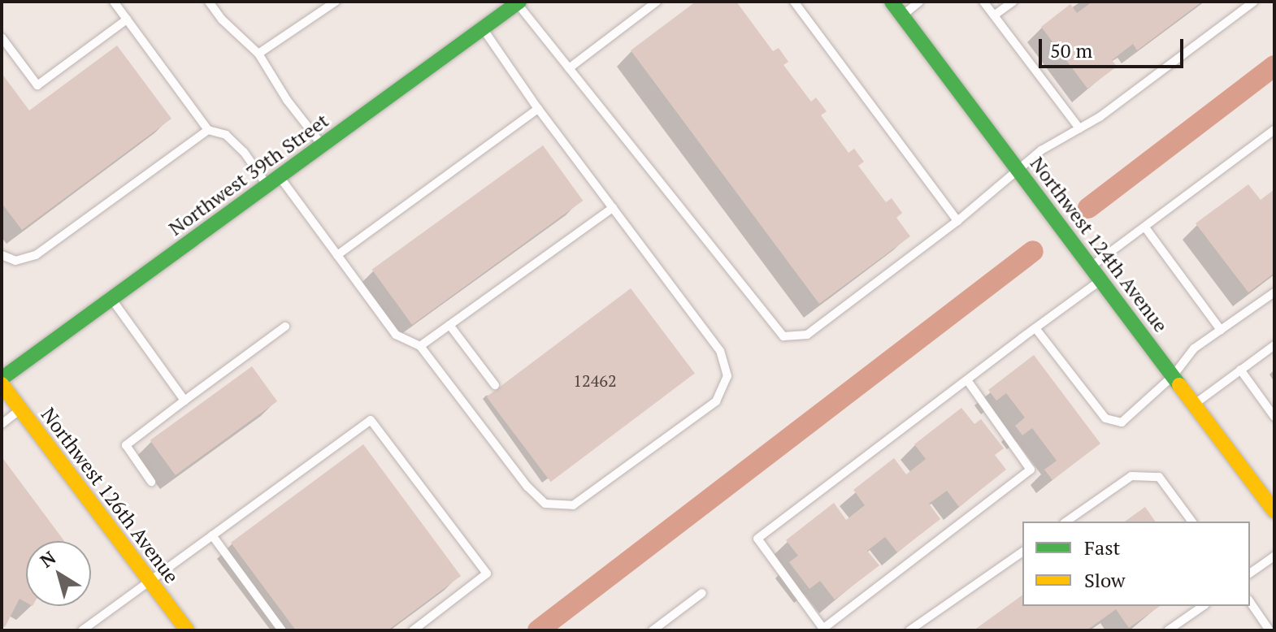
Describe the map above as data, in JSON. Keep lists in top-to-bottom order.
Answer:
{
  "streets": {
    "street": ["Northwest 39th Street", "Northwest 124th Avenue", "Northwest 126th Avenue"]
  },
  "house_numbers": ["12462"],
  "legend": ["Fast", "Slow"],
  "scale_bar": "50 m",
  "north": "top left"
}
